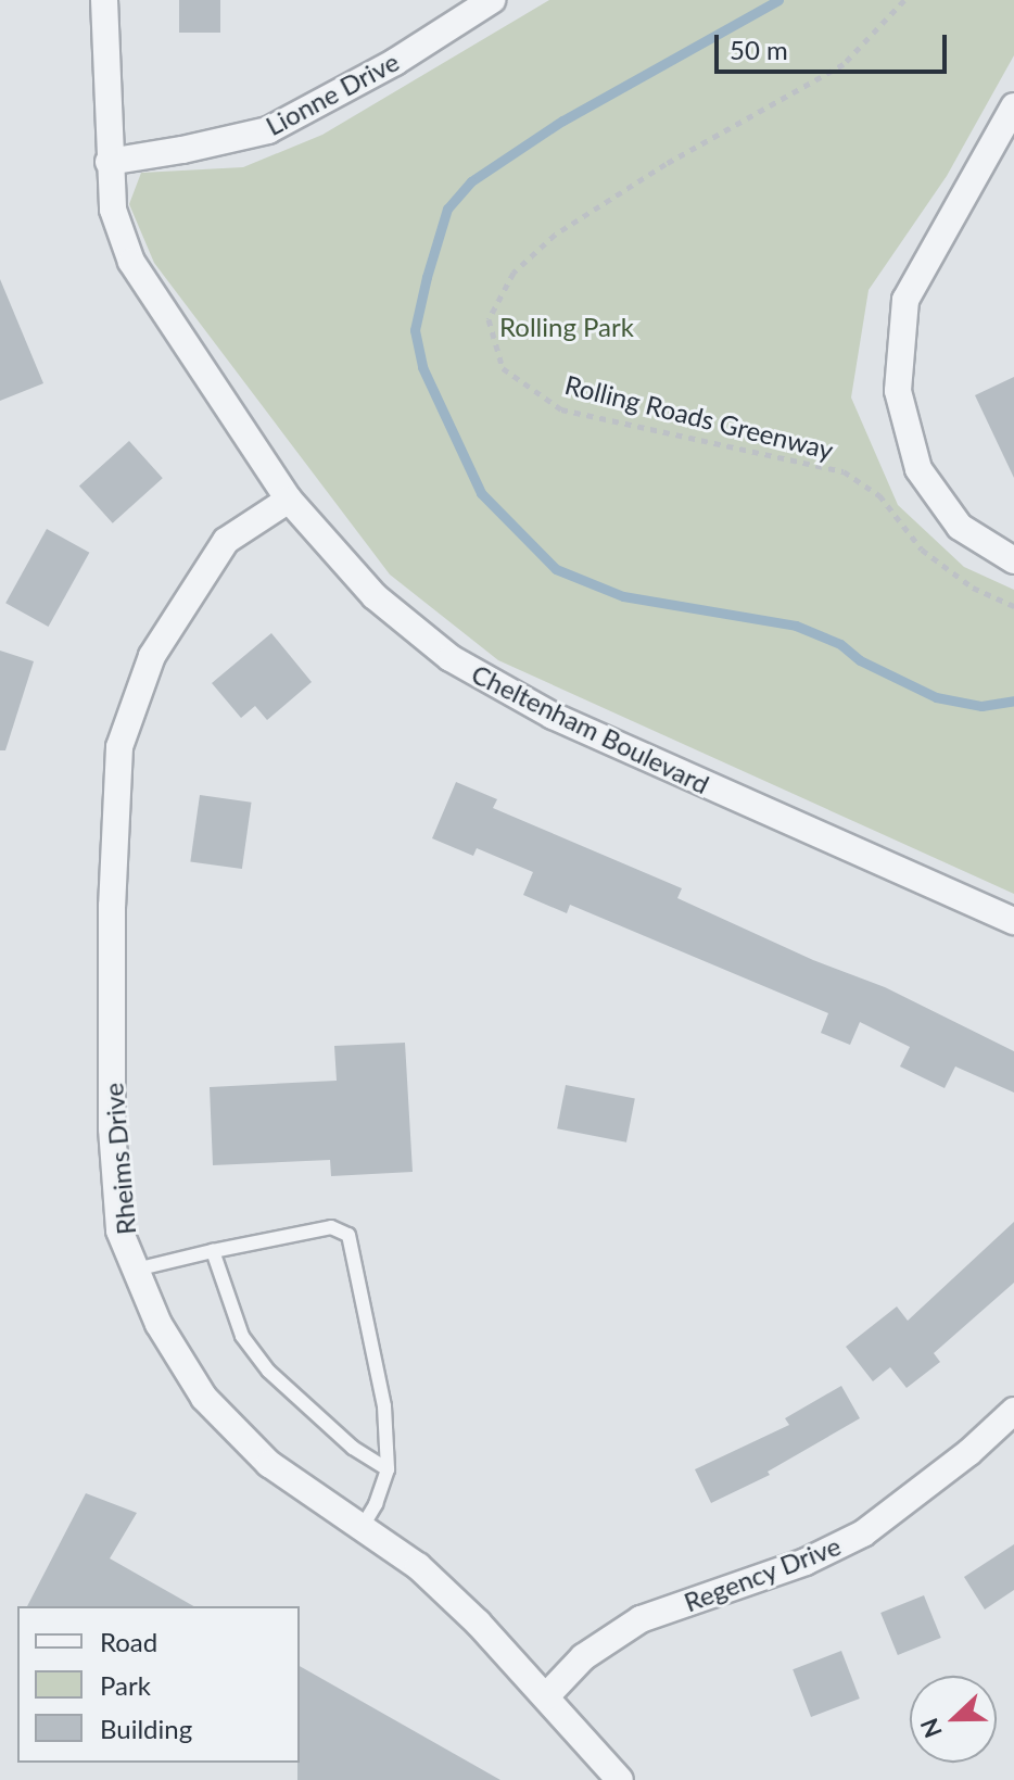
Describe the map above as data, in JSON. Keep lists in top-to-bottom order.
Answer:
{
  "streets": {
    "street": [
      "Lionne Drive",
      "Cheltenham Boulevard",
      "Rheims Drive",
      "Regency Drive"
    ],
    "path": ["Rolling Roads Greenway"]
  },
  "crossings": [
    ["Lionne Drive", "Cheltenham Boulevard"],
    ["Cheltenham Boulevard", "Rheims Drive"],
    ["Rheims Drive", "Regency Drive"]
  ],
  "parks": ["Rolling Park"],
  "legend": ["Road", "Park", "Building"],
  "scale_bar": "50 m",
  "north": "left"
}
